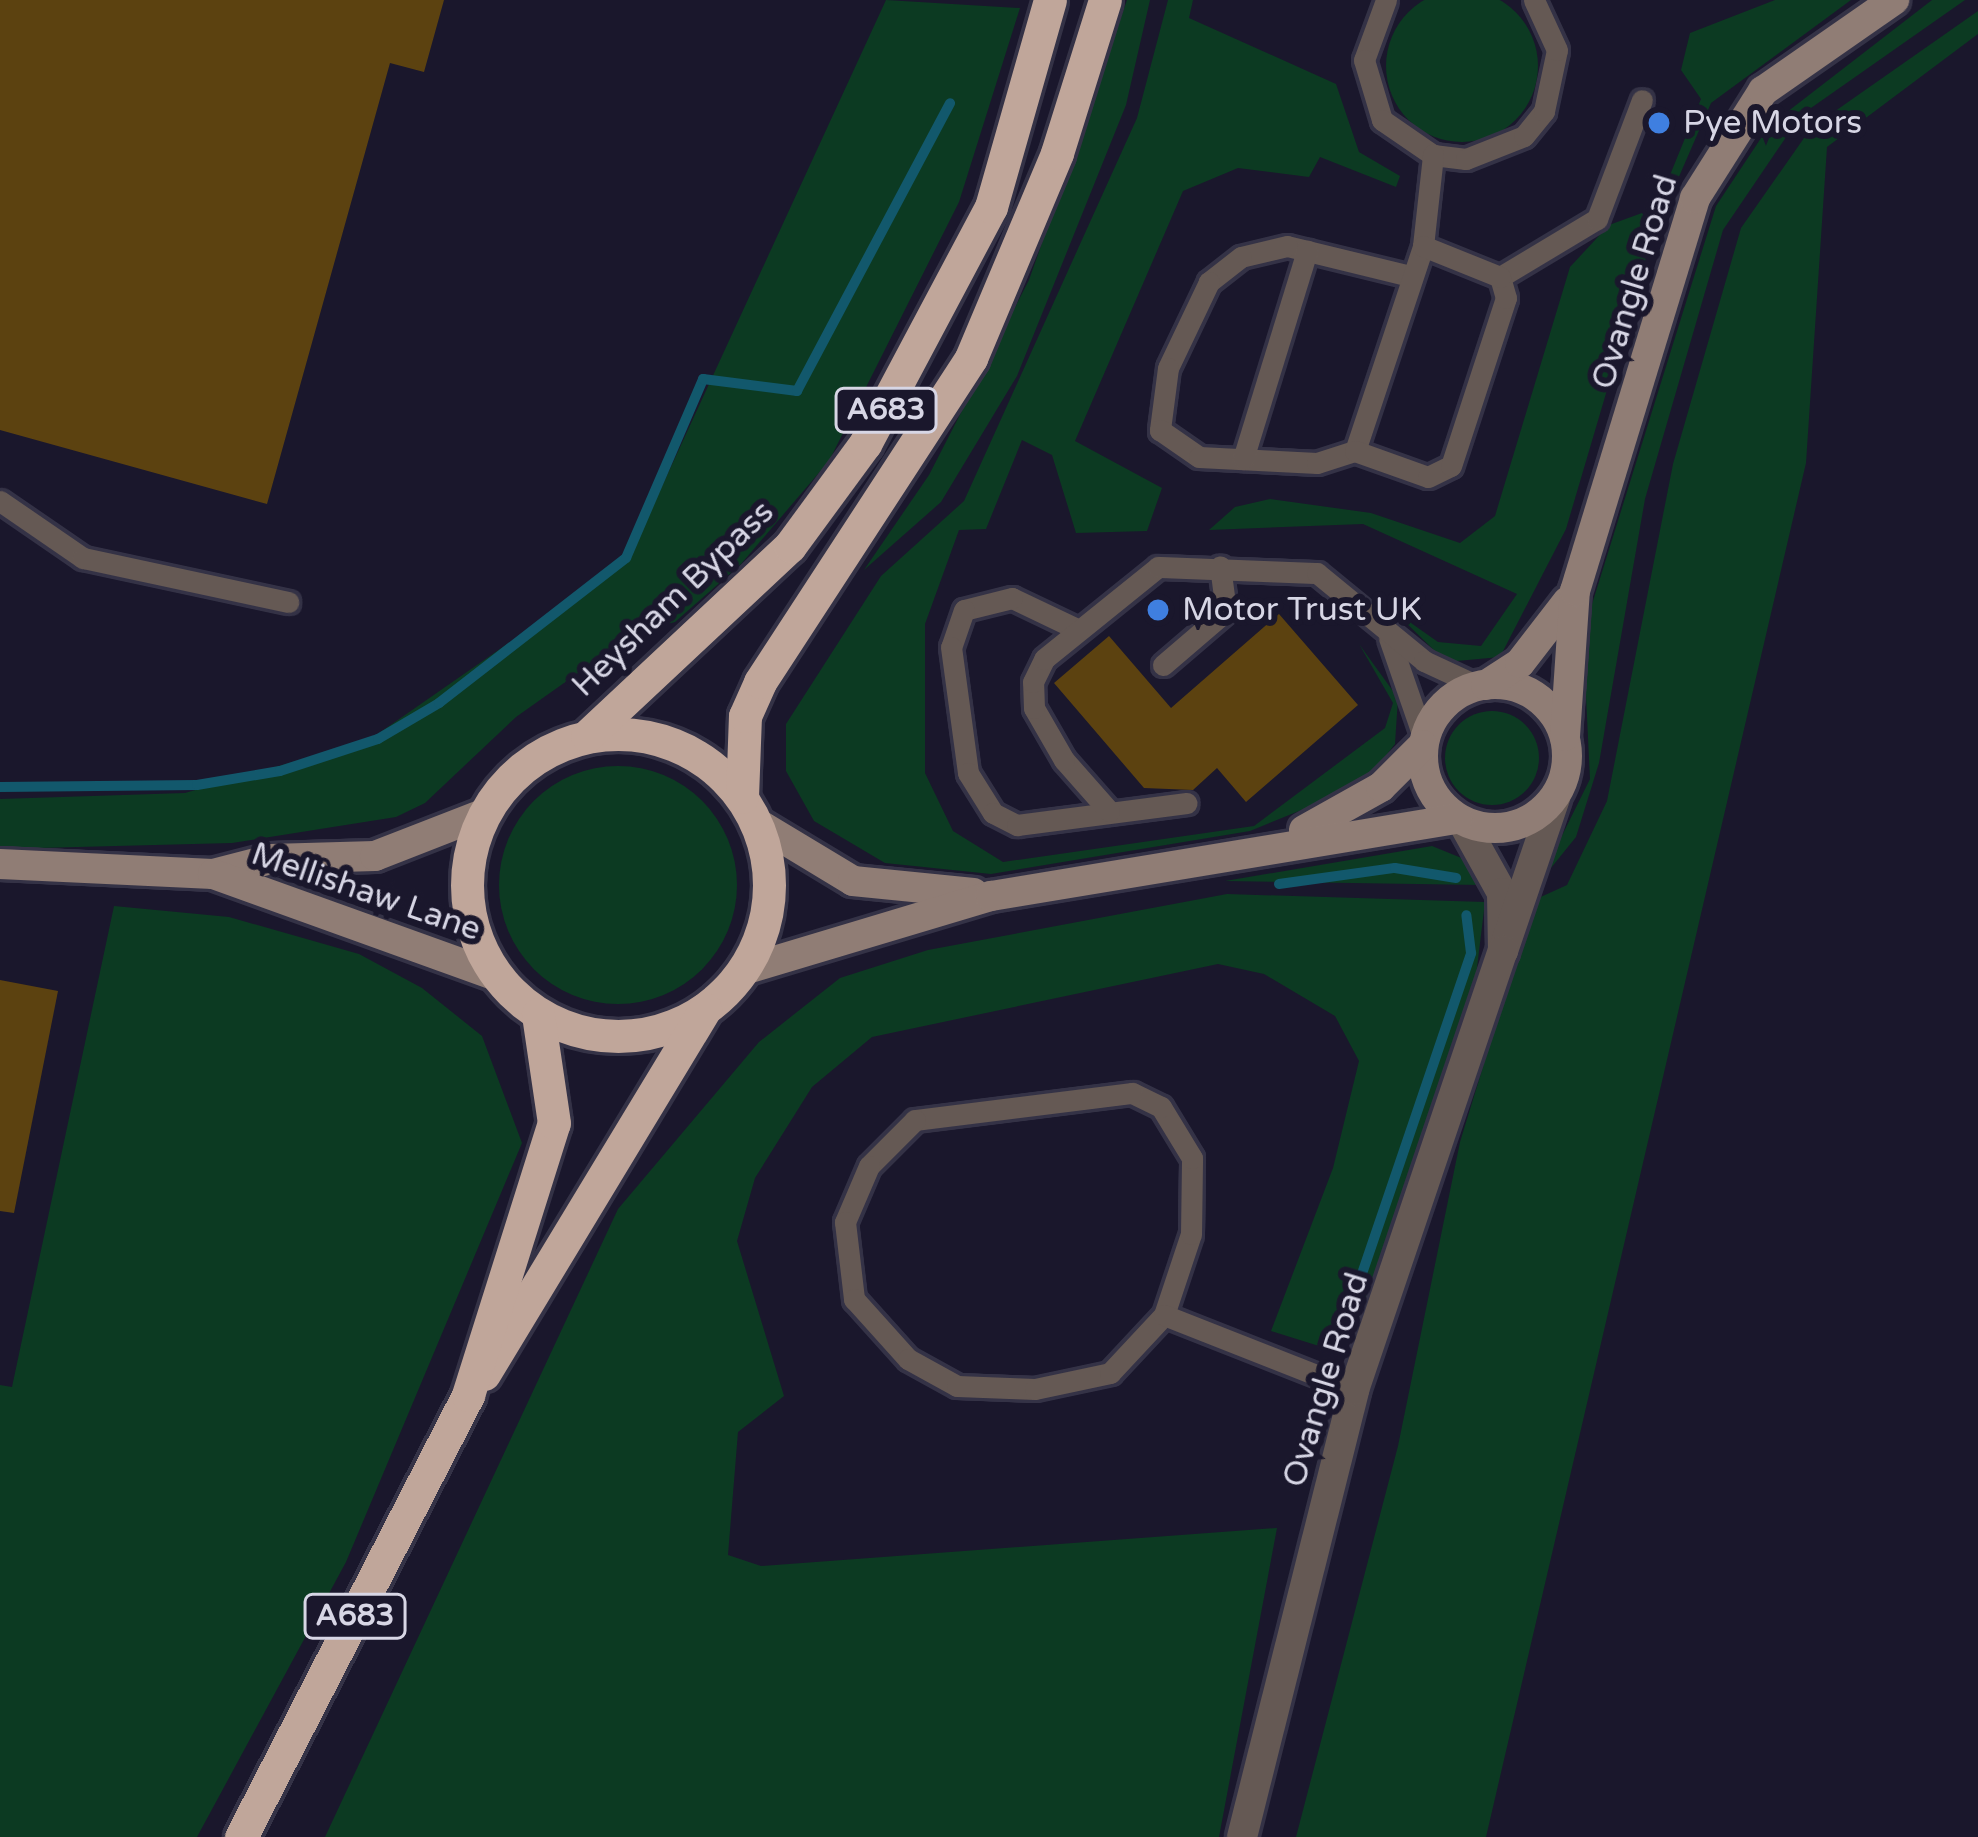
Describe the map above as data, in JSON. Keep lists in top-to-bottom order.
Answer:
{
  "streets": {
    "highway": ["A683", "Heysham Bypass"],
    "main road": ["Ovangle Road", "Mellishaw Lane"]
  },
  "crossings": [
    ["A683", "Heysham Bypass"],
    ["A683", "Mellishaw Lane"],
    ["Heysham Bypass", "Mellishaw Lane"]
  ],
  "places": ["Pye Motors", "Motor Trust UK"]
}
